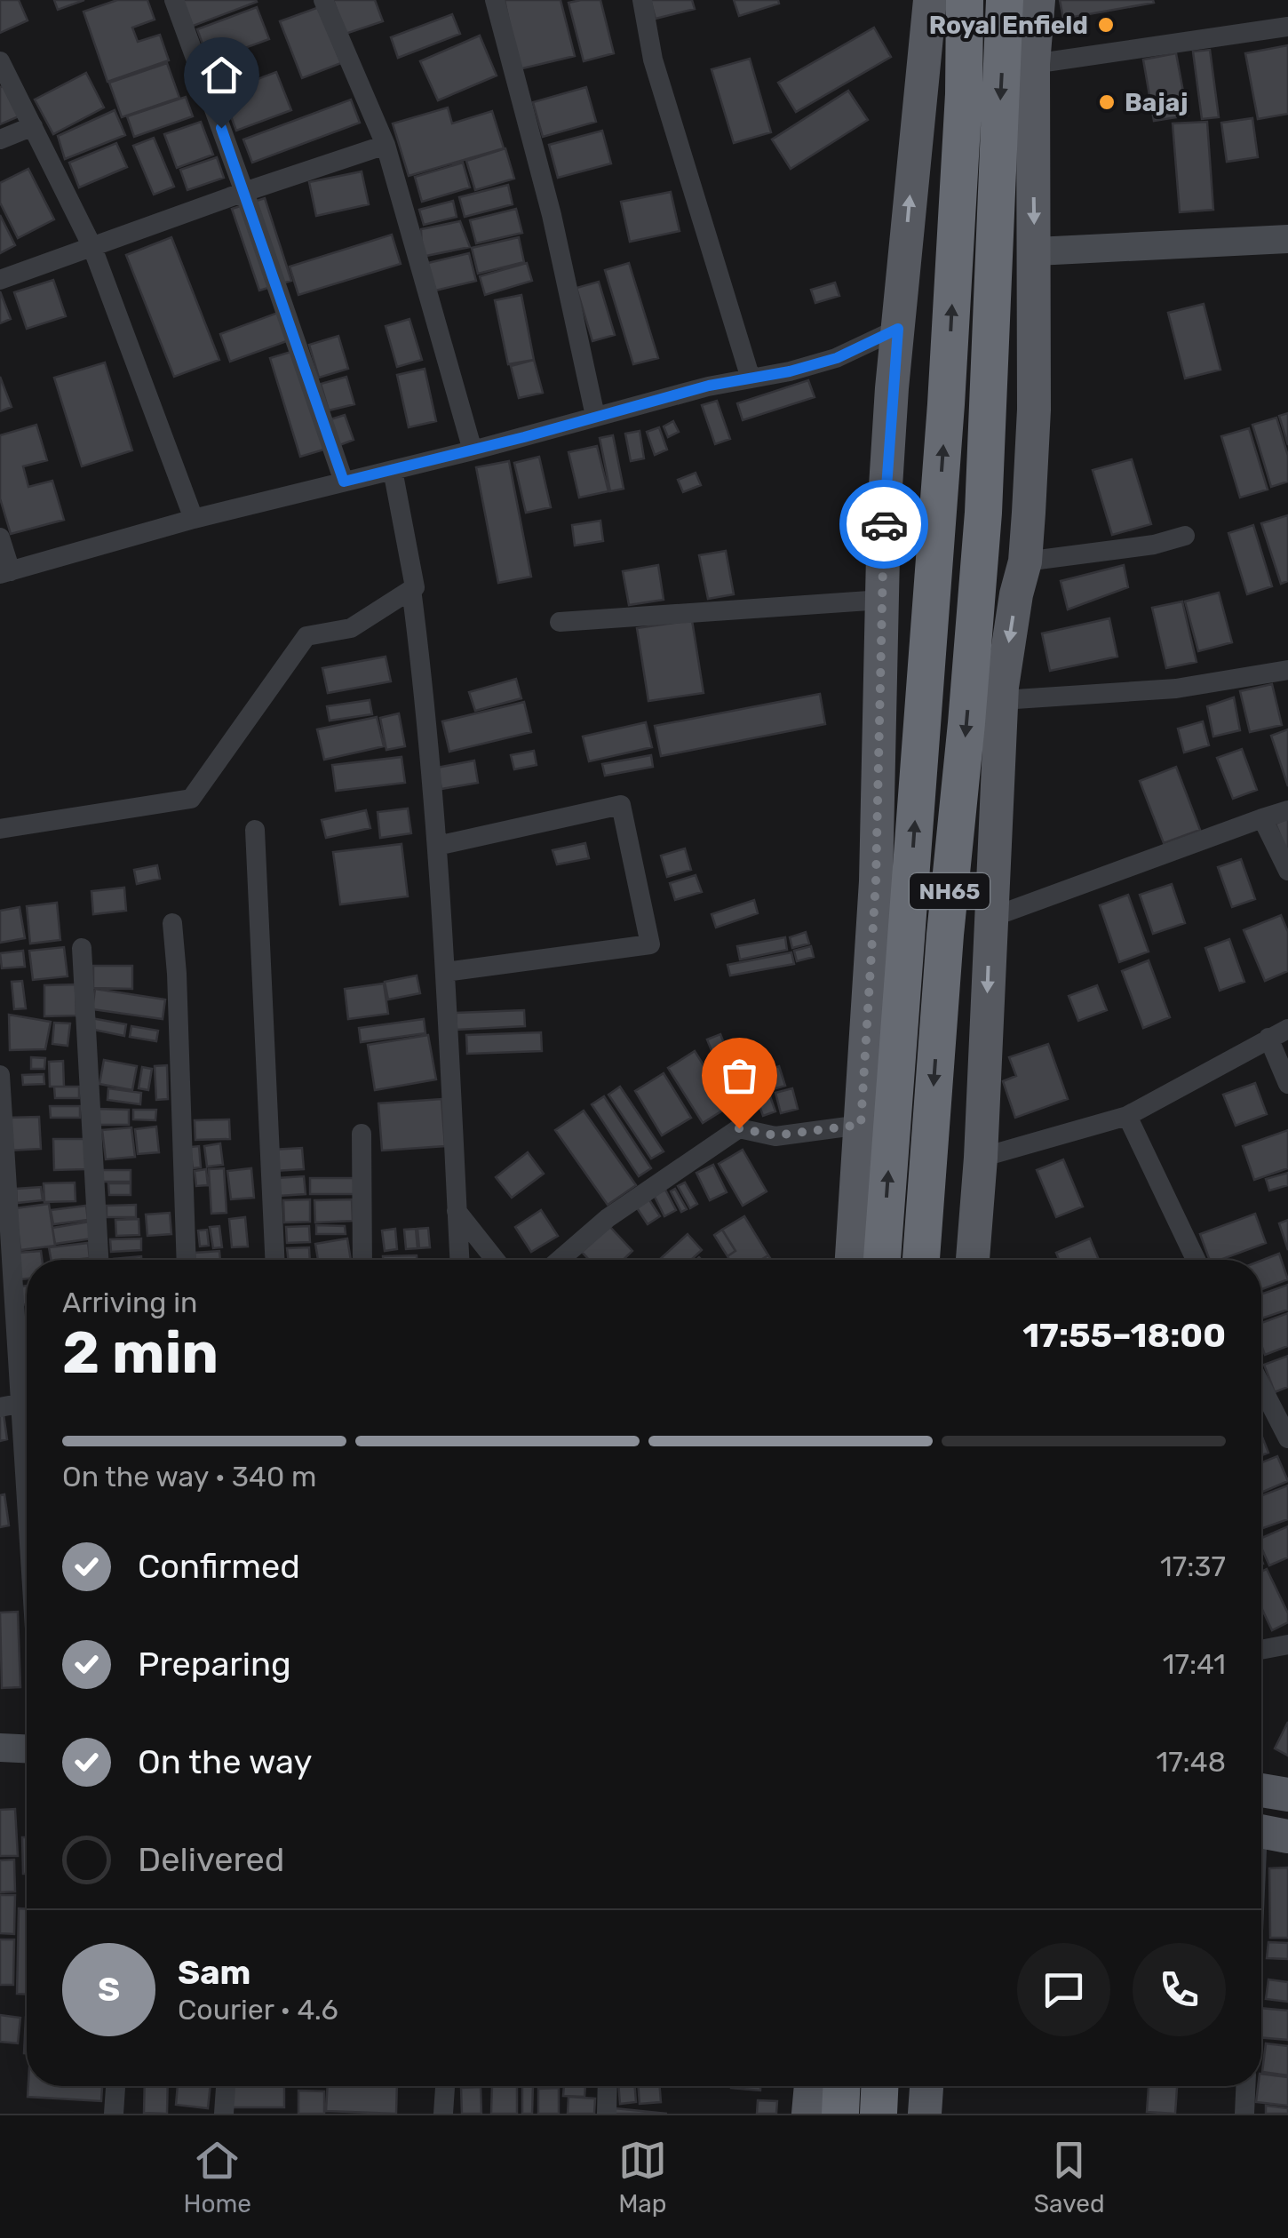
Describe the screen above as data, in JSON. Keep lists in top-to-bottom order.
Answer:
{
  "streets": {
    "highway": ["NH65"]
  },
  "places": ["Royal Enfield", "Bajaj"],
  "page": {
    "heading": ["2 min", "Arriving in", "17:55–18:00"],
    "panel": ["Sam", "Courier · 4.6"],
    "bar": "On the way · 340 m",
    "list": [
      ["Confirmed", "17:37"],
      ["Preparing", "17:41"],
      ["On the way", "17:48"],
      "Delivered"
    ],
    "round": "S",
    "tabs": ["Home", "Map", "Saved"]
  }
}
